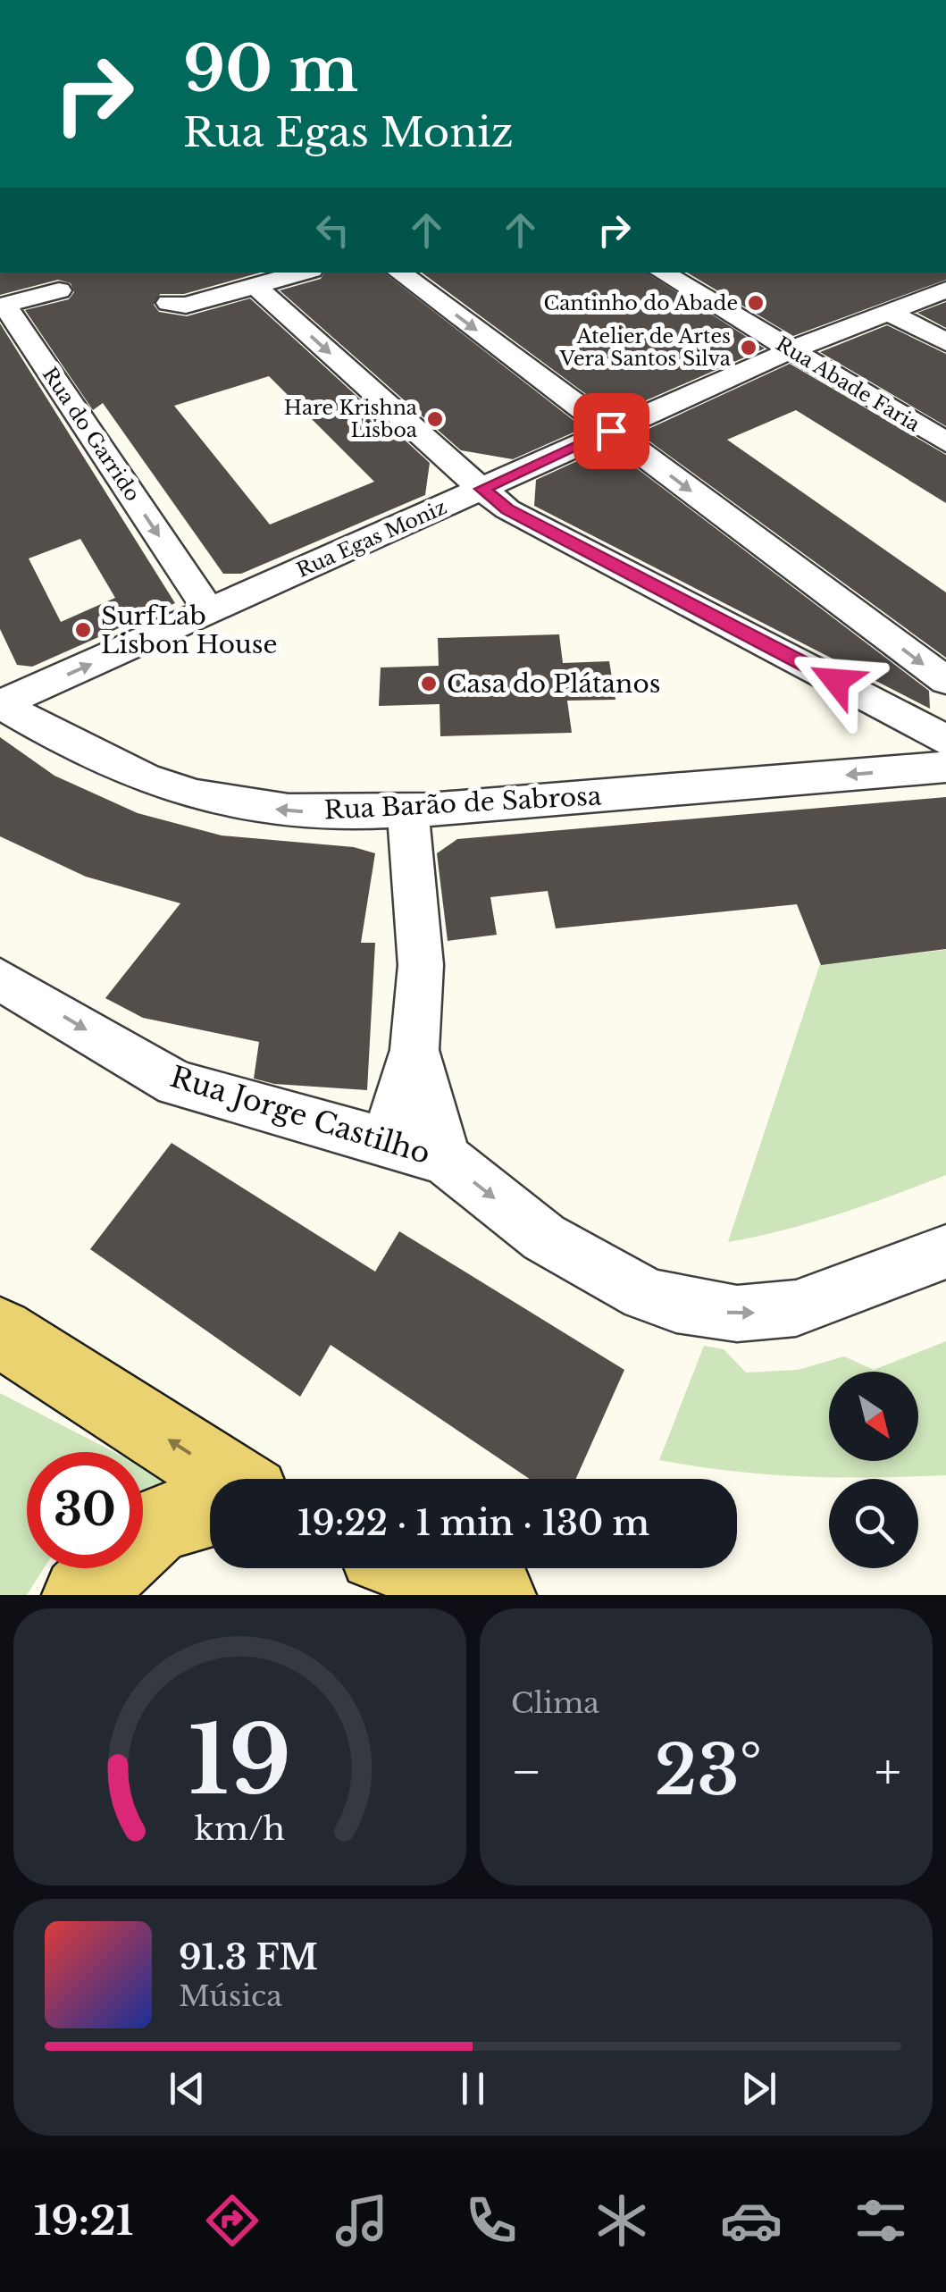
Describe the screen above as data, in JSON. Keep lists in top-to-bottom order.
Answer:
{
  "streets": {
    "street": [
      "Rua Abade Faria",
      "Rua do Garrido",
      "Rua Egas Moniz",
      "Rua Barão de Sabrosa",
      "Rua Jorge Castilho"
    ]
  },
  "crossings": [
    ["Rua Abade Faria", "Rua Egas Moniz"],
    ["Rua do Garrido", "Rua Egas Moniz"],
    ["Rua Egas Moniz", "Rua Barão de Sabrosa"]
  ],
  "one_way": ["Rua Jorge Castilho"],
  "places": [
    "Cantinho do Abade",
    "Atelier de Artes Vera Santos Silva",
    "Hare Krishna Lisboa",
    "SurfLab Lisbon House",
    "Casa do Plátanos"
  ],
  "north": "bottom right",
  "page": {
    "turn": ["90 m", "Rua Egas Moniz"],
    "limit": "30",
    "trip": "19:22 · 1 min · 130 m",
    "tile": "Clima",
    "heat": ["−", "23°", "+"],
    "song": ["91.3 FM", "Música"],
    "tabs": "19:21",
    "gauge": ["19", "km/h"]
  }
}
